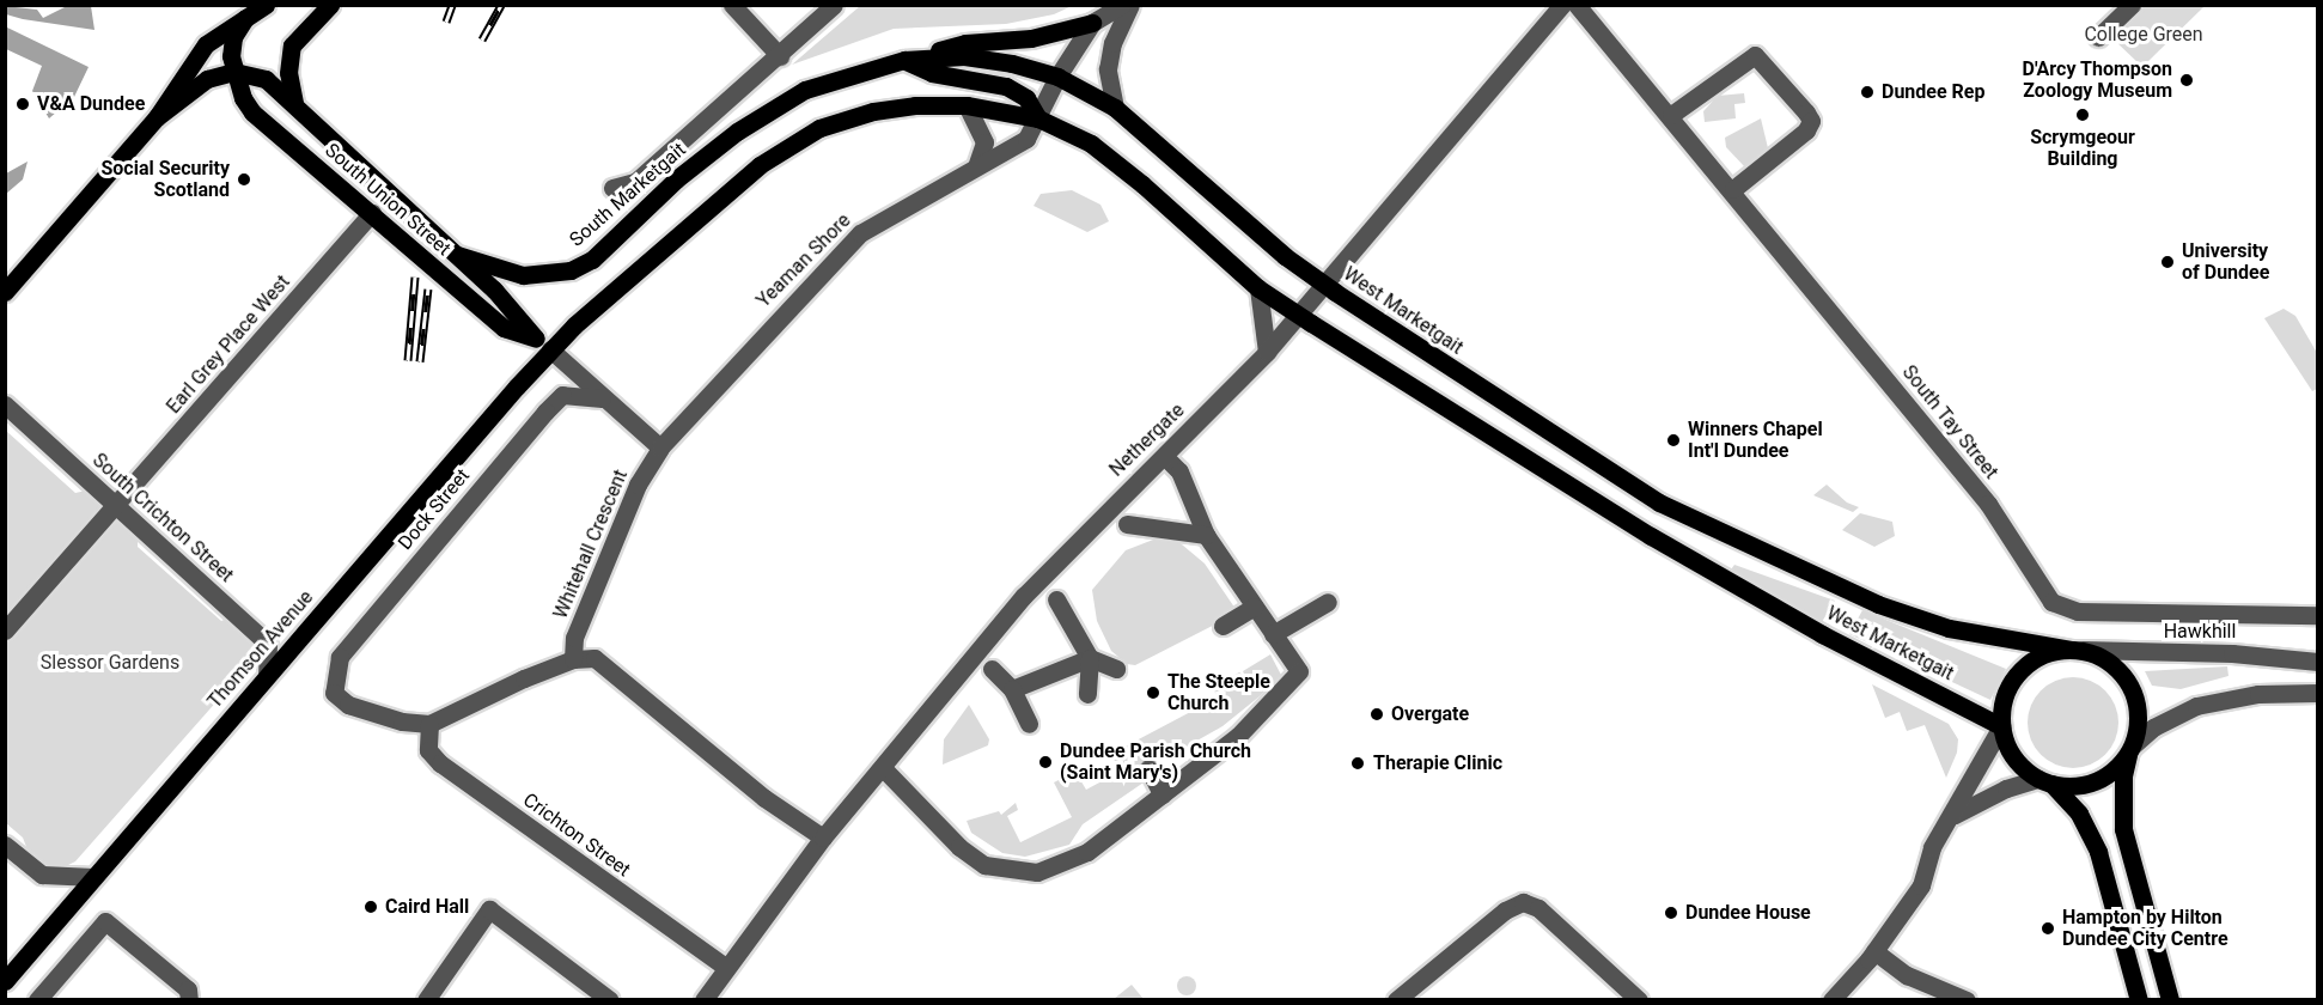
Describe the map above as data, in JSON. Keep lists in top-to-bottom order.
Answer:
{
  "streets": {
    "main road": [
      "South Marketgait",
      "South Union Street",
      "West Marketgait",
      "Thomson Avenue"
    ],
    "street": [
      "Yeaman Shore",
      "Earl Grey Place West",
      "South Tay Street",
      "Nethergate",
      "Dock Street",
      "South Crichton Street",
      "Whitehall Crescent",
      "Hawkhill",
      "Crichton Street"
    ]
  },
  "crossings": [
    ["South Marketgait", "South Union Street"],
    ["South Marketgait", "West Marketgait"],
    ["South Union Street", "West Marketgait"],
    ["South Union Street", "Earl Grey Place West"],
    ["South Union Street", "Thomson Avenue"],
    ["Yeaman Shore", "West Marketgait"],
    ["Yeaman Shore", "Whitehall Crescent"],
    ["West Marketgait", "Nethergate"],
    ["West Marketgait", "Hawkhill"],
    ["West Marketgait", "Thomson Avenue"],
    ["Earl Grey Place West", "South Crichton Street"],
    ["Nethergate", "Crichton Street"],
    ["Dock Street", "Crichton Street"],
    ["South Crichton Street", "Thomson Avenue"]
  ],
  "parks": ["College Green", "Slessor Gardens"],
  "places": [
    "D'Arcy Thompson Zoology Museum",
    "Dundee Rep",
    "V&A Dundee",
    "Scrymgeour Building",
    "Social Security Scotland",
    "University of Dundee",
    "Winners Chapel Int'l Dundee",
    "The Steeple Church",
    "Overgate",
    "Dundee Parish Church (Saint Mary's)",
    "Therapie Clinic",
    "Caird Hall",
    "Dundee House",
    "Hampton by Hilton Dundee City Centre"
  ]
}
